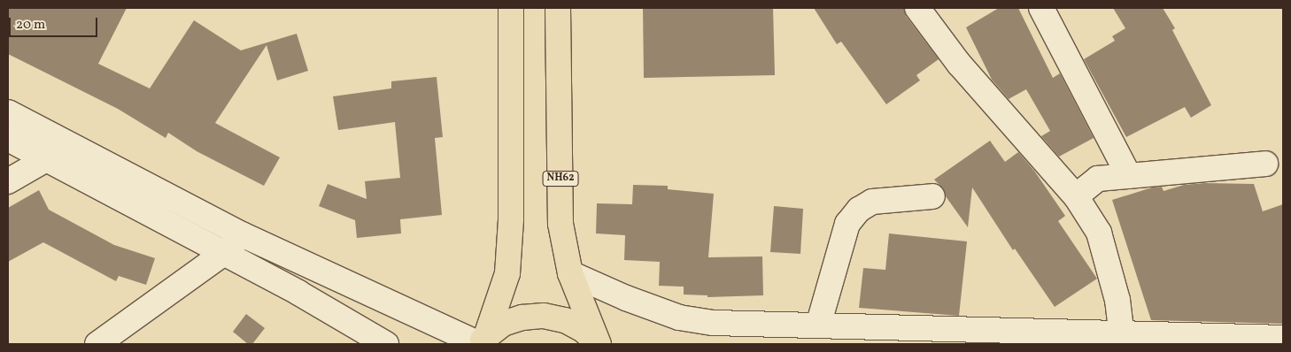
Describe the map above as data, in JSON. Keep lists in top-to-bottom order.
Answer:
{
  "streets": {
    "highway": ["NH62"]
  },
  "scale_bar": "20 m"
}
